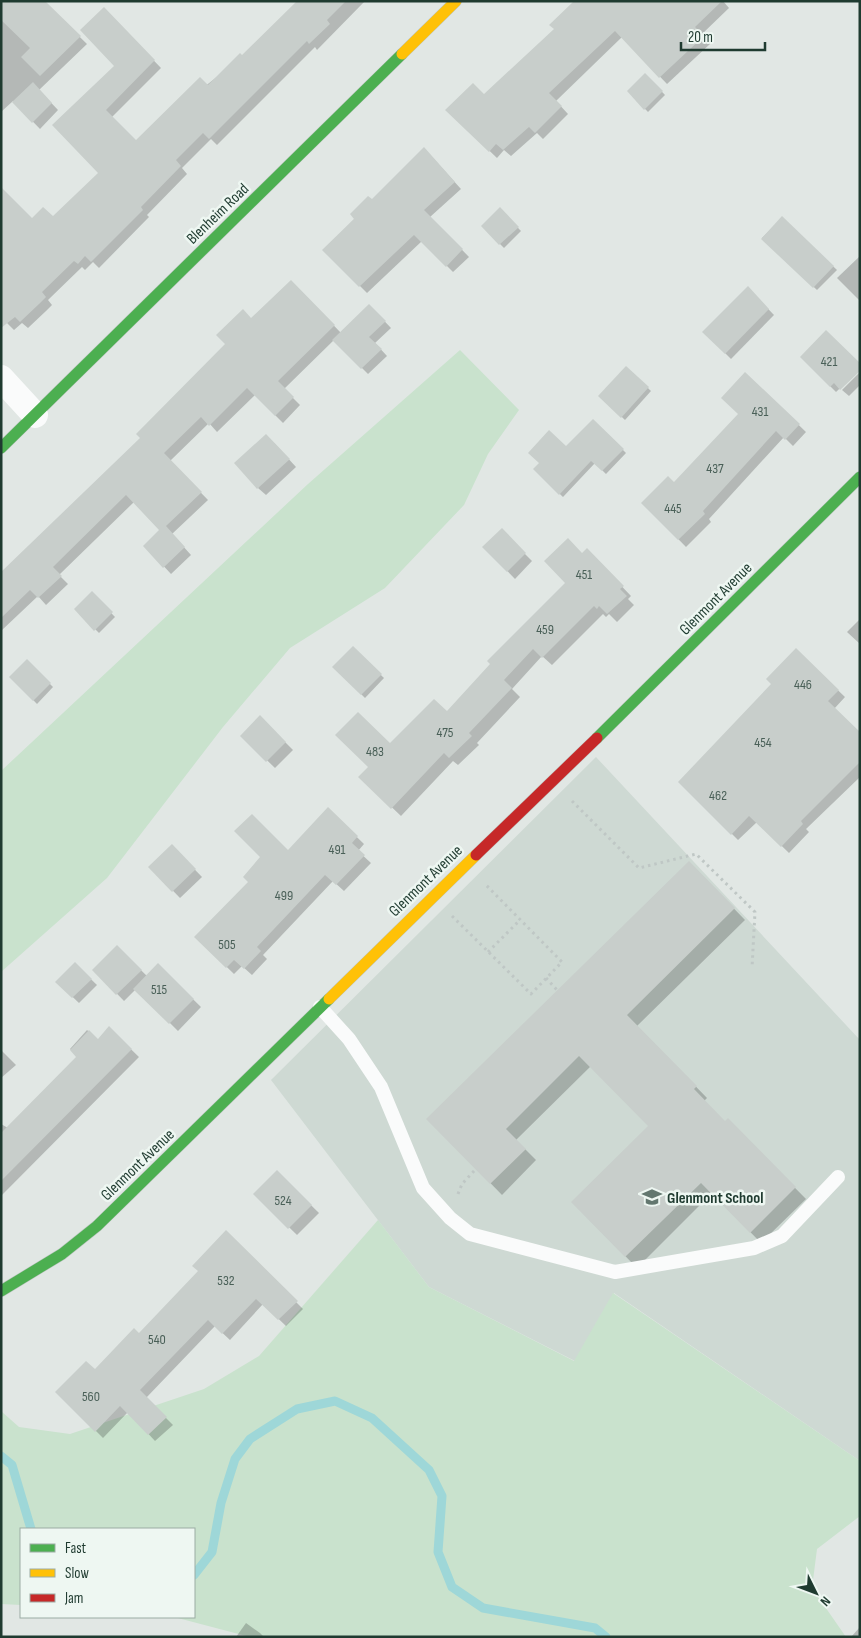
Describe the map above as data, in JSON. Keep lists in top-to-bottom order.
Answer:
{
  "streets": {
    "street": ["Blenheim Road", "Glenmont Avenue"]
  },
  "places": {
    "school or university": ["Glenmont School"]
  },
  "house_numbers": [
    "421",
    "431",
    "437",
    "445",
    "451",
    "459",
    "446",
    "475",
    "454",
    "483",
    "462",
    "491",
    "499",
    "505",
    "515",
    "524",
    "532",
    "540",
    "560"
  ],
  "legend": ["Fast", "Slow", "Jam"],
  "scale_bar": "20 m",
  "north": "bottom right"
}
